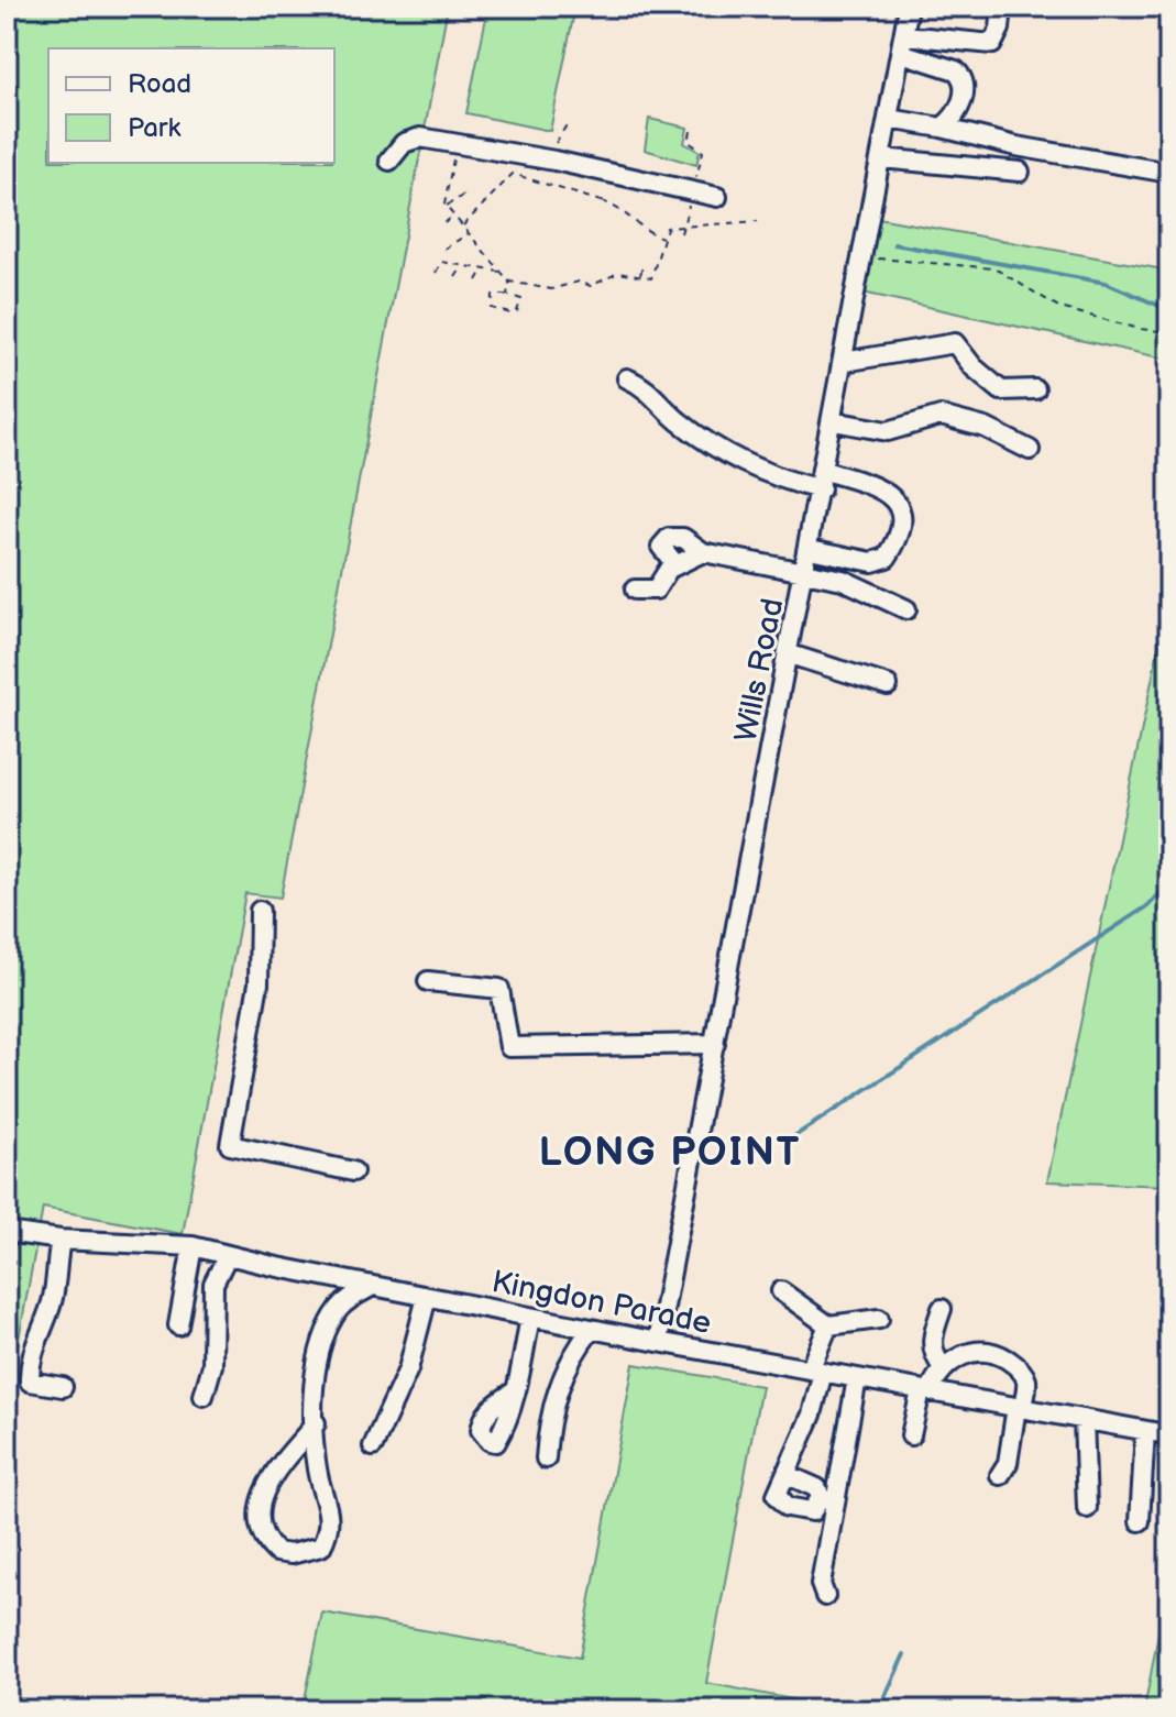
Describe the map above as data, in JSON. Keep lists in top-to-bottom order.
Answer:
{
  "streets": {
    "street": ["Wills Road", "Kingdon Parade"]
  },
  "crossings": [
    ["Wills Road", "Kingdon Parade"]
  ],
  "districts": ["LONG POINT"],
  "legend": ["Road", "Park"]
}
